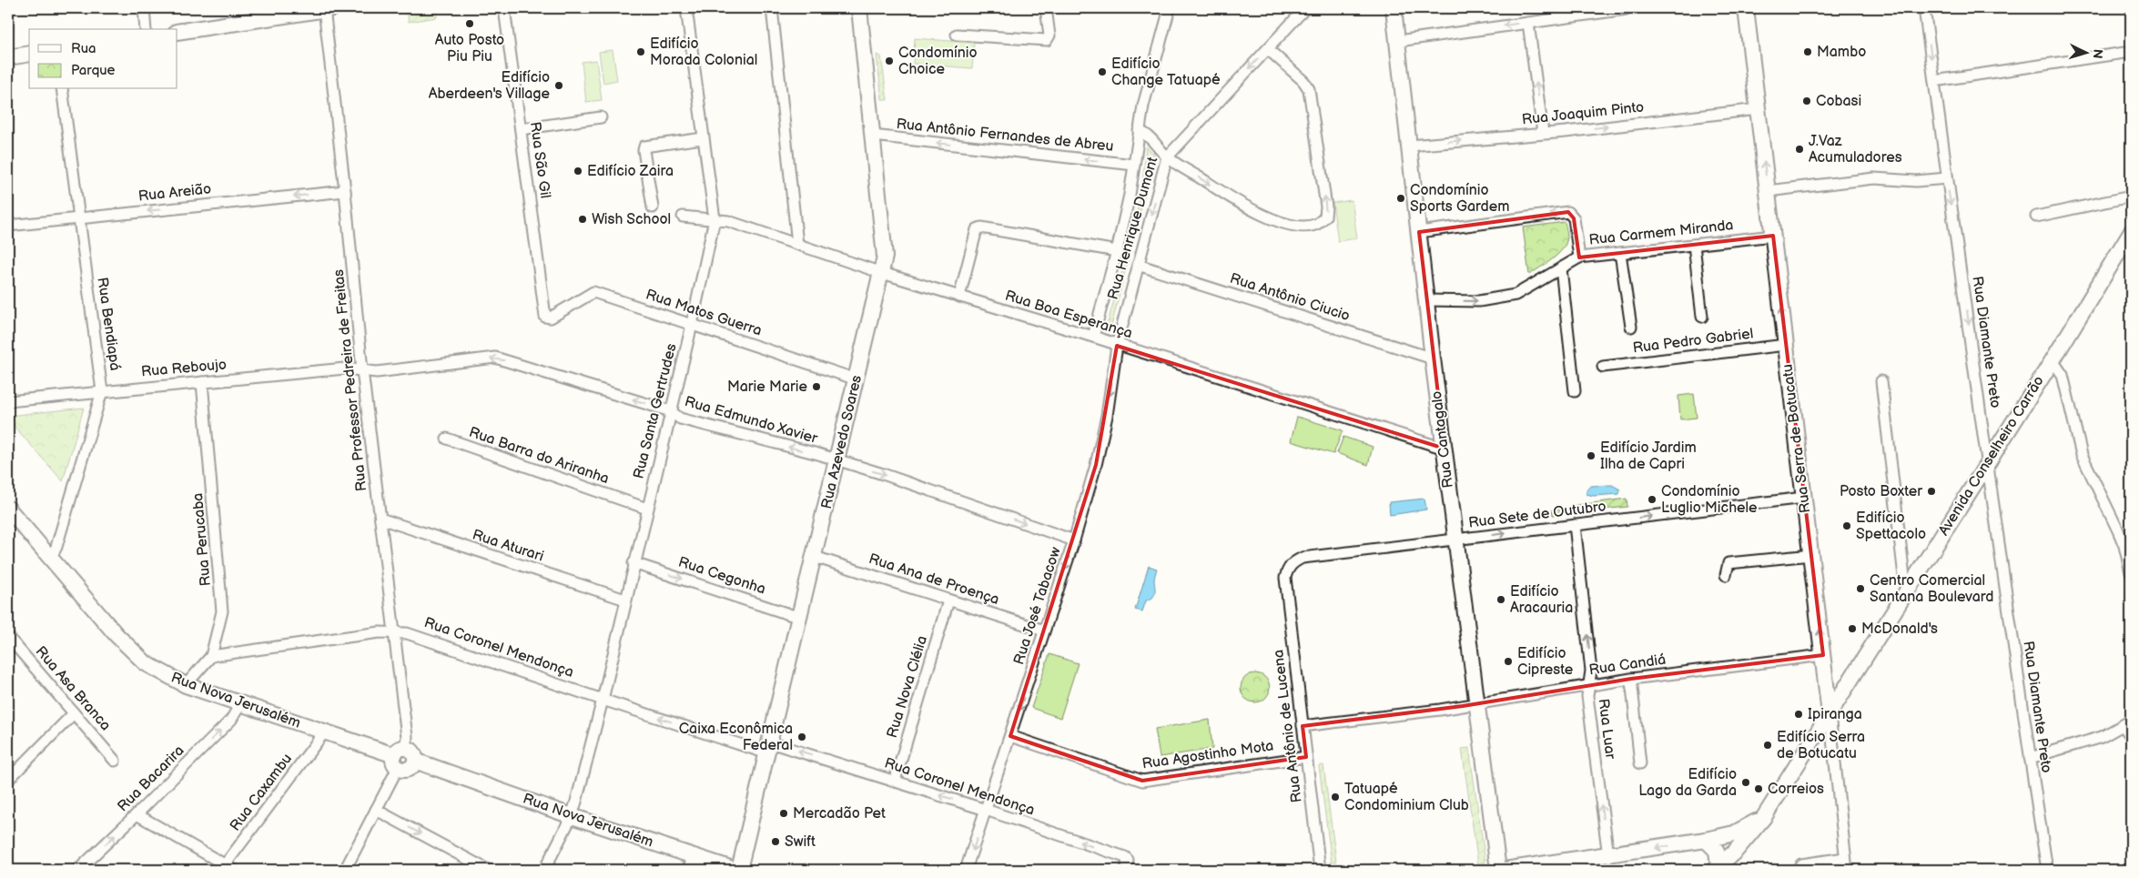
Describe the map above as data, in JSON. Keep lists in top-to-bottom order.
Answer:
{
  "streets": {
    "street": [
      "Rua Joaquim Pinto",
      "Rua Antônio Fernandes de Abreu",
      "Rua São Gil",
      "Rua Areião",
      "Rua Henrique Dumont",
      "Rua Carmem Miranda",
      "Rua Antônio Ciucio",
      "Rua Matos Guerra",
      "Rua Boa Esperança",
      "Rua Bendiapá",
      "Rua Pedro Gabriel",
      "Rua Diamante Preto",
      "Rua Reboujo",
      "Rua Professor Pedreira de Freitas",
      "Rua Santa Gertrudes",
      "Rua Edmundo Xavier",
      "Rua Serra de Botucatu",
      "Rua Cantagalo",
      "Rua Azevedo Soares",
      "Rua Barra do Ariranha",
      "Avenida Conselheiro Carrão",
      "Rua Sete de Outubro",
      "Rua Perucaba",
      "Rua Aturari",
      "Rua Cegonha",
      "Rua Ana de Proença",
      "Rua José Tabacow",
      "Rua Coronel Mendonça",
      "Rua Candiá",
      "Rua Nova Clélia",
      "Rua Asa Branca",
      "Rua Nova Jerusalém",
      "Rua Antônio de Lucena",
      "Rua Luar",
      "Rua Agostinho Mota",
      "Rua Bacarira",
      "Rua Caxambu"
    ]
  },
  "crossings": [
    ["Rua Joaquim Pinto", "Rua Serra de Botucatu"],
    ["Rua Joaquim Pinto", "Rua Cantagalo"],
    ["Rua Antônio Fernandes de Abreu", "Rua Henrique Dumont"],
    ["Rua Antônio Fernandes de Abreu", "Rua Azevedo Soares"],
    ["Rua São Gil", "Rua Matos Guerra"],
    ["Rua Areião", "Rua Bendiapá"],
    ["Rua Areião", "Rua Professor Pedreira de Freitas"],
    ["Rua Henrique Dumont", "Rua Antônio Ciucio"],
    ["Rua Henrique Dumont", "Rua Boa Esperança"],
    ["Rua Henrique Dumont", "Rua José Tabacow"],
    ["Rua Carmem Miranda", "Rua Serra de Botucatu"],
    ["Rua Carmem Miranda", "Rua Cantagalo"],
    ["Rua Antônio Ciucio", "Rua Cantagalo"],
    ["Rua Matos Guerra", "Rua Santa Gertrudes"],
    ["Rua Matos Guerra", "Rua Azevedo Soares"],
    ["Rua Boa Esperança", "Rua Santa Gertrudes"],
    ["Rua Boa Esperança", "Rua Cantagalo"],
    ["Rua Boa Esperança", "Rua Azevedo Soares"],
    ["Rua Boa Esperança", "Rua José Tabacow"],
    ["Rua Bendiapá", "Rua Reboujo"],
    ["Rua Bendiapá", "Rua Nova Jerusalém"],
    ["Rua Pedro Gabriel", "Rua Serra de Botucatu"],
    ["Rua Diamante Preto", "Avenida Conselheiro Carrão"],
    ["Rua Reboujo", "Rua Professor Pedreira de Freitas"],
    ["Rua Reboujo", "Rua Edmundo Xavier"],
    ["Rua Reboujo", "Rua Perucaba"],
    ["Rua Professor Pedreira de Freitas", "Rua Edmundo Xavier"],
    ["Rua Professor Pedreira de Freitas", "Rua Aturari"],
    ["Rua Professor Pedreira de Freitas", "Rua Coronel Mendonça"],
    ["Rua Professor Pedreira de Freitas", "Rua Nova Jerusalém"],
    ["Rua Santa Gertrudes", "Rua Edmundo Xavier"],
    ["Rua Santa Gertrudes", "Rua Barra do Ariranha"],
    ["Rua Santa Gertrudes", "Rua Aturari"],
    ["Rua Santa Gertrudes", "Rua Cegonha"],
    ["Rua Santa Gertrudes", "Rua Coronel Mendonça"],
    ["Rua Santa Gertrudes", "Rua Nova Jerusalém"],
    ["Rua Edmundo Xavier", "Rua Azevedo Soares"],
    ["Rua Edmundo Xavier", "Rua José Tabacow"],
    ["Rua Serra de Botucatu", "Avenida Conselheiro Carrão"],
    ["Rua Serra de Botucatu", "Rua Sete de Outubro"],
    ["Rua Serra de Botucatu", "Rua Candiá"],
    ["Rua Cantagalo", "Rua Sete de Outubro"],
    ["Rua Cantagalo", "Rua Candiá"],
    ["Rua Azevedo Soares", "Rua Cegonha"],
    ["Rua Azevedo Soares", "Rua Ana de Proença"],
    ["Rua Azevedo Soares", "Rua Coronel Mendonça"],
    ["Rua Azevedo Soares", "Rua Nova Jerusalém"],
    ["Avenida Conselheiro Carrão", "Rua Luar"],
    ["Rua Sete de Outubro", "Rua Antônio de Lucena"],
    ["Rua Sete de Outubro", "Rua Luar"],
    ["Rua Perucaba", "Rua Coronel Mendonça"],
    ["Rua Perucaba", "Rua Nova Jerusalém"],
    ["Rua Ana de Proença", "Rua José Tabacow"],
    ["Rua Ana de Proença", "Rua Nova Clélia"],
    ["Rua José Tabacow", "Rua Coronel Mendonça"],
    ["Rua José Tabacow", "Rua Agostinho Mota"],
    ["Rua Coronel Mendonça", "Rua Nova Clélia"],
    ["Rua Candiá", "Rua Antônio de Lucena"],
    ["Rua Candiá", "Rua Luar"],
    ["Rua Nova Jerusalém", "Rua Bacarira"],
    ["Rua Nova Jerusalém", "Rua Caxambu"],
    ["Rua Antônio de Lucena", "Rua Agostinho Mota"]
  ],
  "one_way": [
    "Rua Joaquim Pinto",
    "Rua Antônio Fernandes de Abreu",
    "Rua Areião",
    "Rua Carmem Miranda",
    "Rua Diamante Preto",
    "Rua Sete de Outubro",
    "Rua Cegonha",
    "Rua José Tabacow",
    "Rua Coronel Mendonça",
    "Rua Luar",
    "Rua Bacarira"
  ],
  "places": [
    "Auto Posto Piu Piu",
    "Edifício Morada Colonial",
    "Mambo",
    "Condomínio Choice",
    "Edifício Change Tatuapé",
    "Edifício Aberdeen's Village",
    "Cobasi",
    "J.Vaz Acumuladores",
    "Edifício Zaira",
    "Condomínio Sports Gardem",
    "Wish School",
    "Marie Marie",
    "Edifício Jardim Ilha de Capri",
    "Posto Boxter",
    "Condomínio Luglio Michele",
    "Edifício Spettacolo",
    "Centro Comercial Santana Boulevard",
    "Edifício Aracauria",
    "McDonald's",
    "Edifício Cipreste",
    "Ipiranga",
    "Caixa Econômica Federal",
    "Edifício Serra de Botucatu",
    "Edifício Lago da Garda",
    "Correios",
    "Tatuapé Condominium Club",
    "Mercadão Pet",
    "Swift"
  ],
  "legend": ["Rua", "Parque"],
  "north": "right"
}
